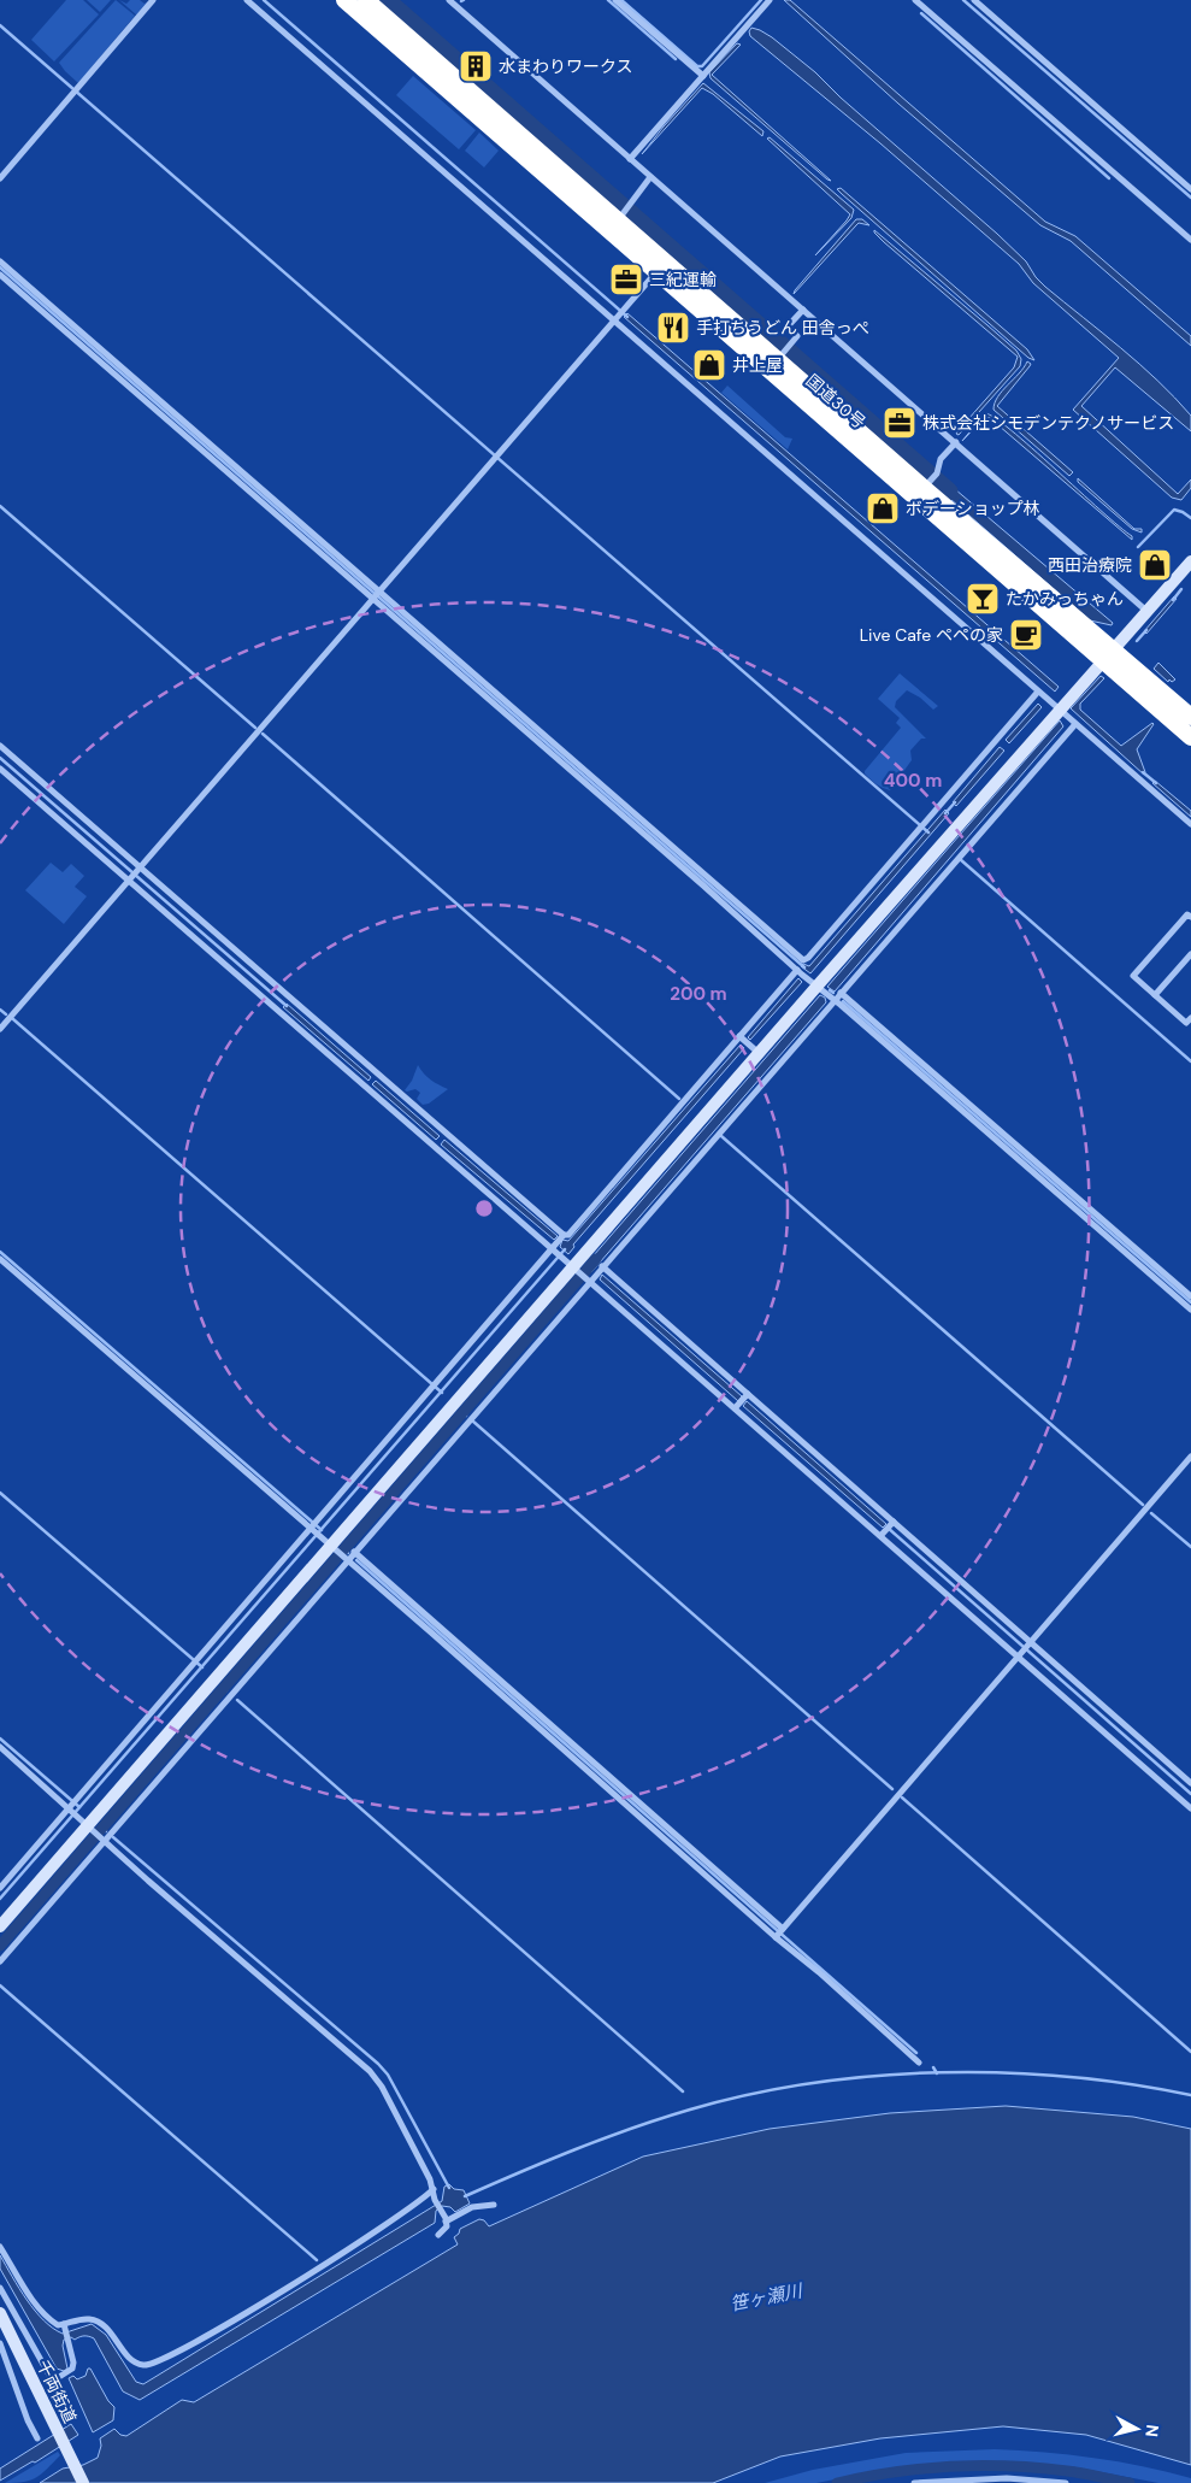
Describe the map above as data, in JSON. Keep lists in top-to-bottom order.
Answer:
{
  "streets": {
    "highway": ["国道30号"],
    "street": ["千両街道"]
  },
  "water": ["笹ヶ瀬川"],
  "places": {
    "building": ["水まわりワークス"],
    "office": ["三紀運輸", "株式会社シモデンテクノサービス"],
    "restaurant": ["手打ちうどん 田舎っぺ"],
    "shop": ["井上屋", "ボデーショップ林", "西田治療院"],
    "bar": ["たかみっちゃん"],
    "cafe": ["Live Cafe ペペの家"]
  },
  "north": "right",
  "rings": ["400 m", "200 m"]
}
